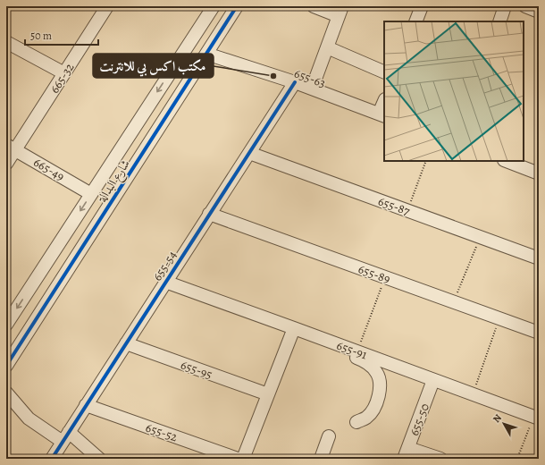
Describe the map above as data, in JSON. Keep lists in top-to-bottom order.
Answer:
{
  "streets": {
    "street": [
      "665-32",
      "655-63",
      "665-49",
      "شارع البدالة",
      "655-87",
      "655-54",
      "655-89",
      "655-91",
      "655-95",
      "655-50",
      "655-52"
    ]
  },
  "crossings": [
    ["665-32", "665-49"],
    ["655-63", "شارع البدالة"],
    ["655-63", "655-54"],
    ["665-49", "شارع البدالة"],
    ["655-87", "655-54"],
    ["655-54", "655-89"],
    ["655-54", "655-91"],
    ["655-54", "655-95"],
    ["655-54", "655-52"],
    ["655-91", "655-50"]
  ],
  "places": ["مكتب اكس بي للانترنت"],
  "scale_bar": "50 m",
  "north": "top left"
}
